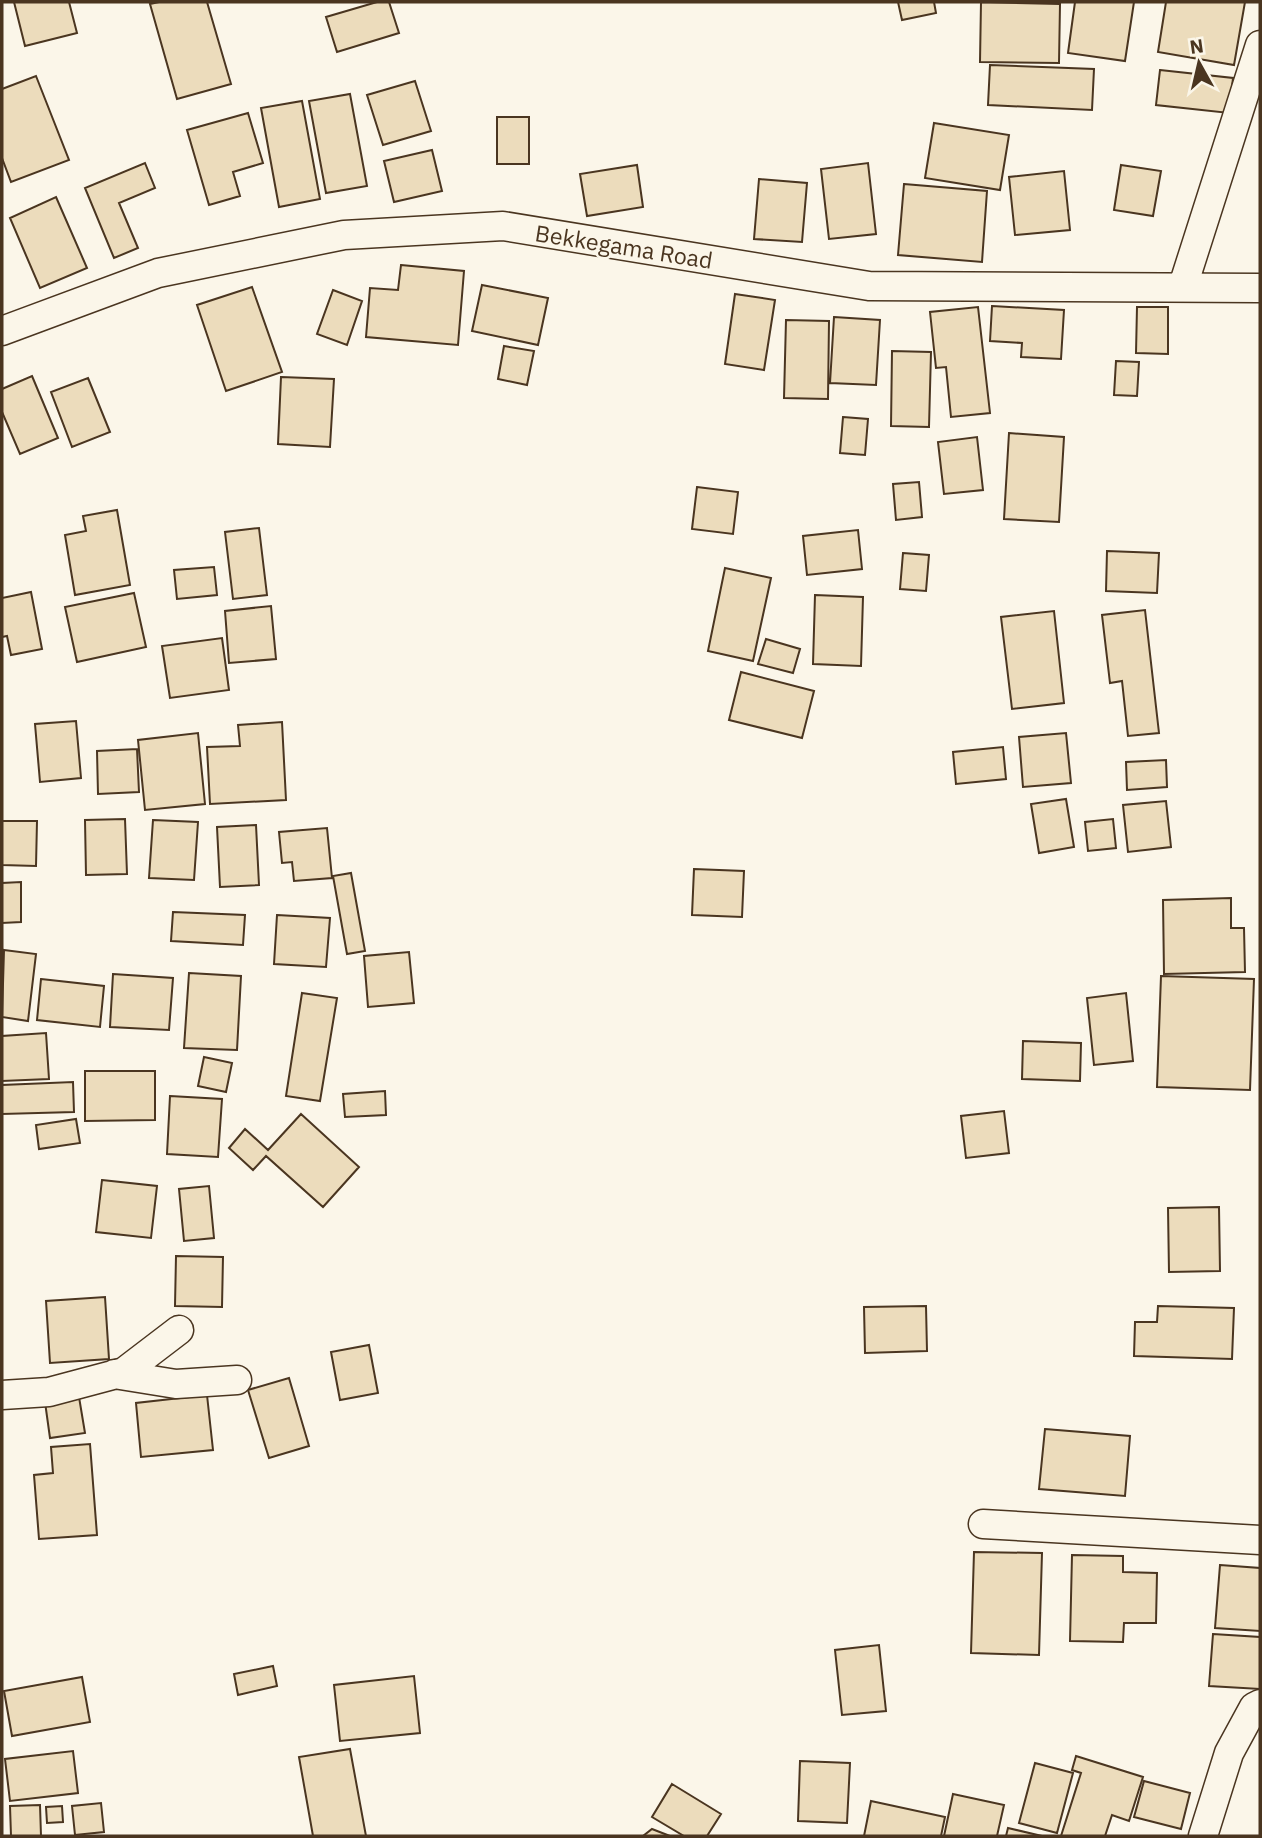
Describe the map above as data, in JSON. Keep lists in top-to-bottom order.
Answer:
{
  "streets": {
    "street": ["Bekkegama Road"]
  },
  "north": "top"
}
